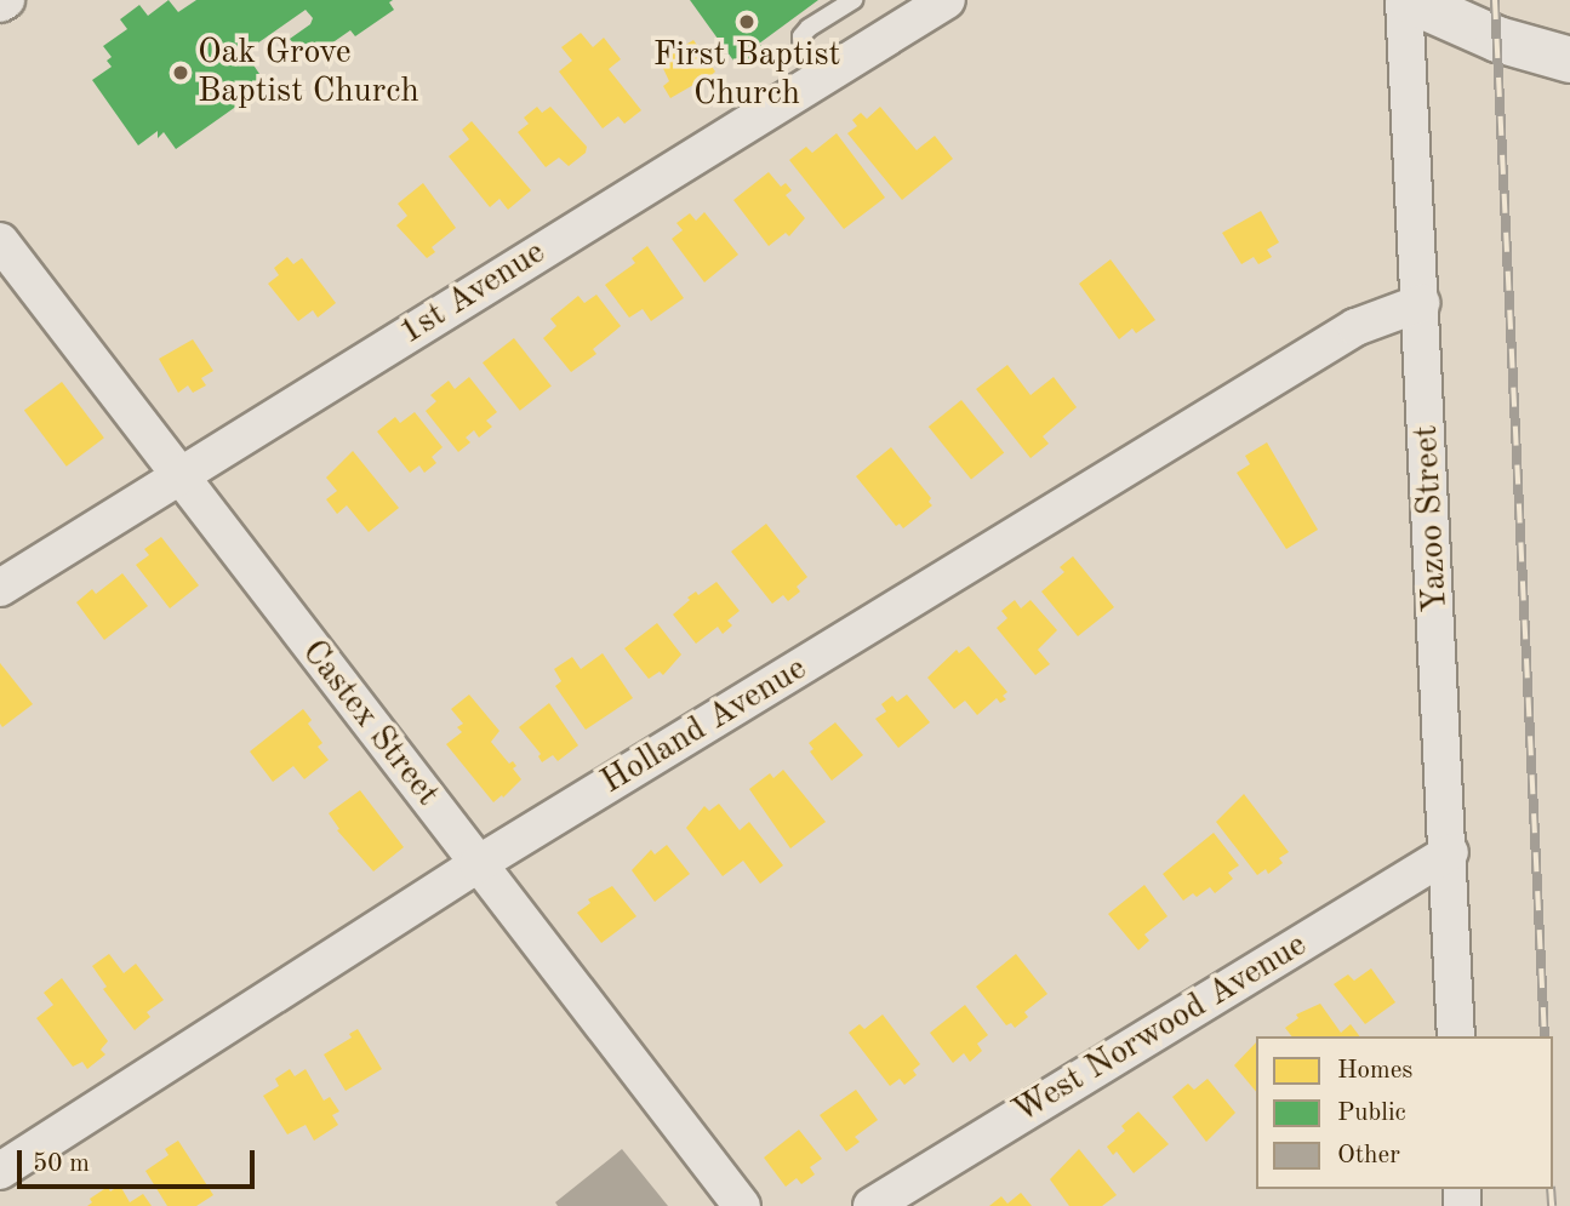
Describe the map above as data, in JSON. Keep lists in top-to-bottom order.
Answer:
{
  "streets": {
    "street": [
      "1st Avenue",
      "Yazoo Street",
      "Castex Street",
      "Holland Avenue",
      "West Norwood Avenue"
    ]
  },
  "crossings": [
    ["1st Avenue", "Castex Street"],
    ["Yazoo Street", "Holland Avenue"],
    ["Yazoo Street", "West Norwood Avenue"],
    ["Castex Street", "Holland Avenue"]
  ],
  "places": ["First Baptist Church", "Oak Grove Baptist Church"],
  "legend": ["Homes", "Public", "Other"],
  "scale_bar": "50 m"
}
